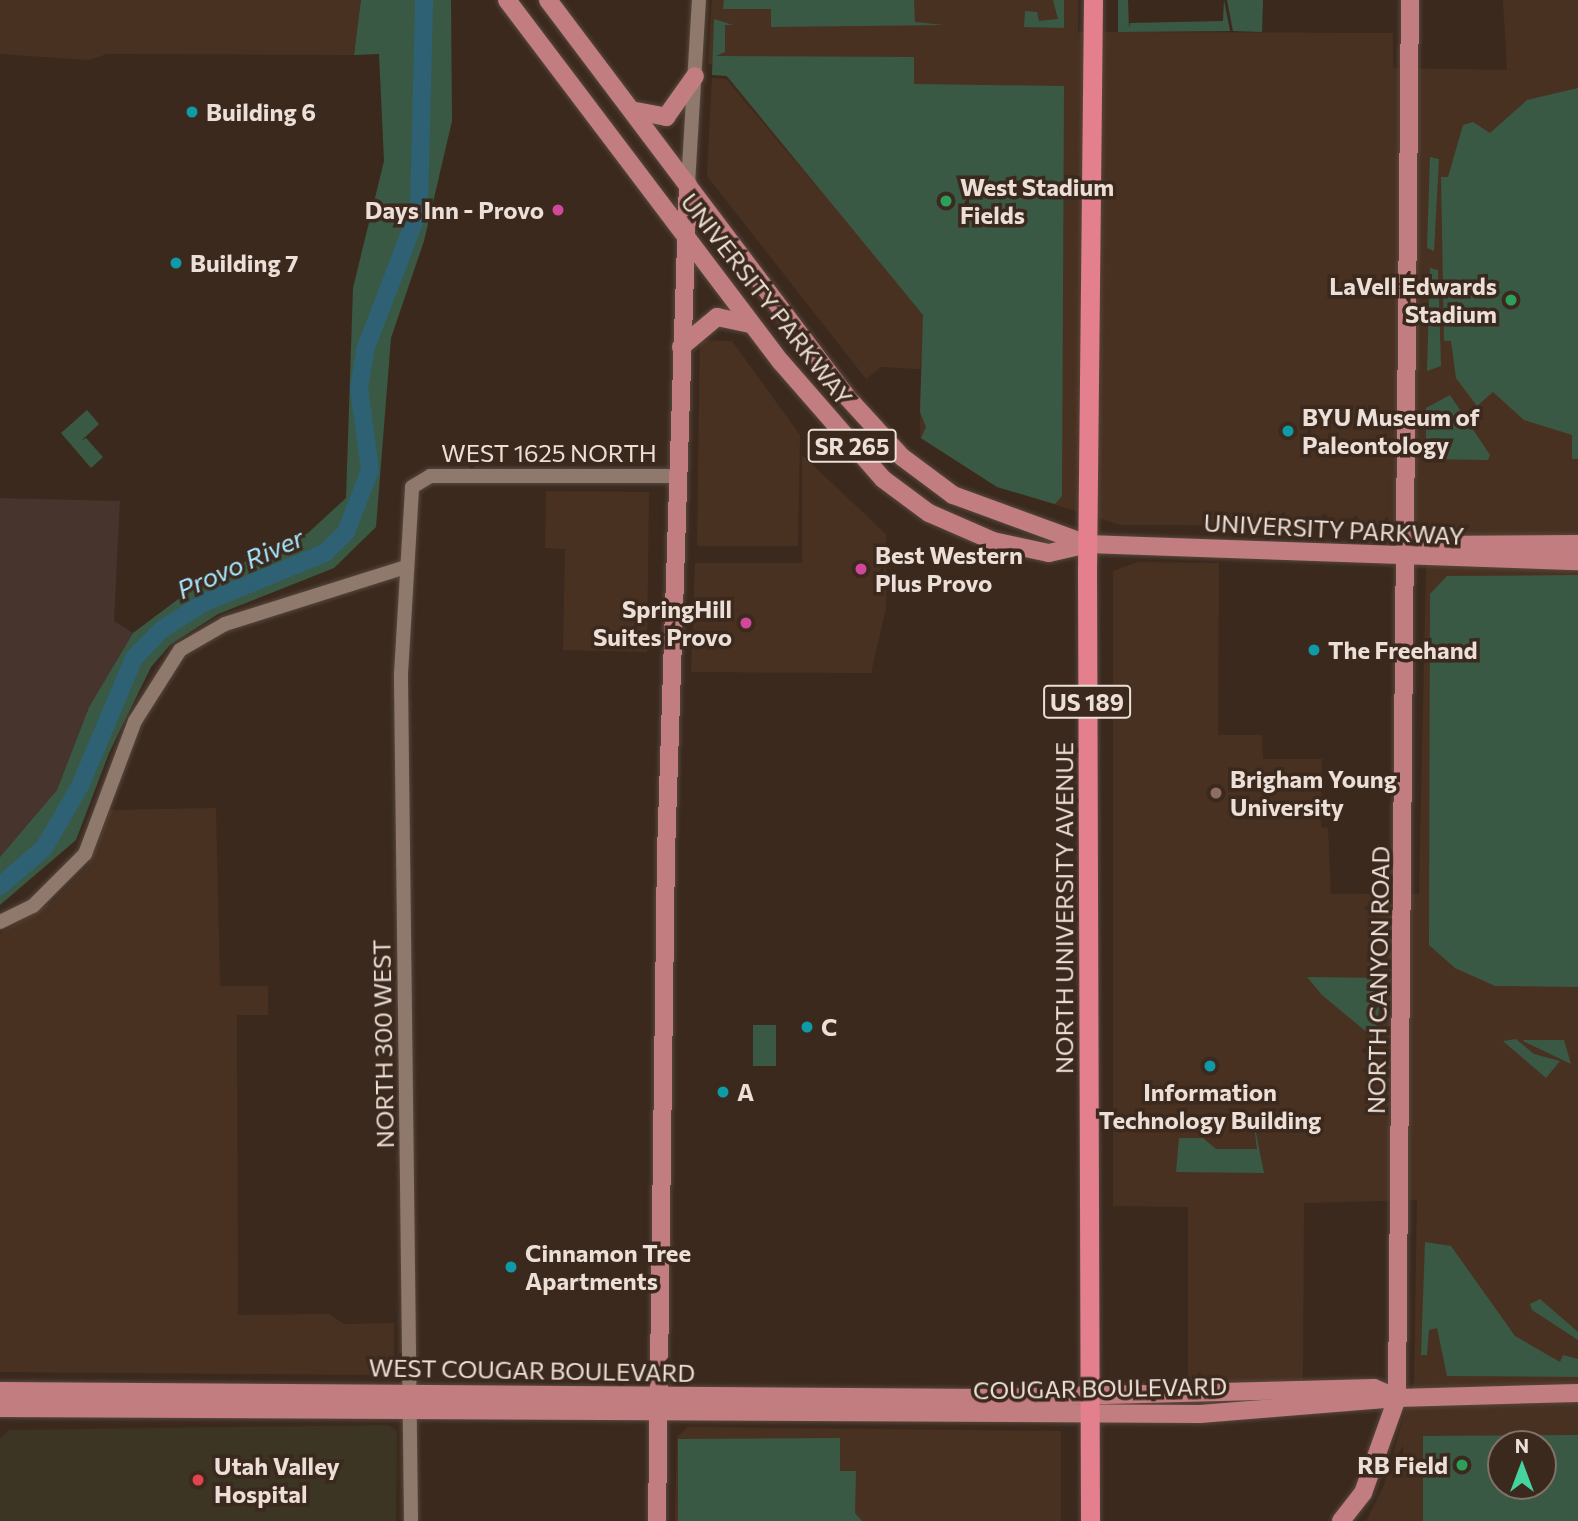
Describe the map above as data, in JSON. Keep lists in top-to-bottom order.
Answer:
{
  "streets": {
    "highway": ["US 189", "NORTH UNIVERSITY AVENUE"],
    "main road": [
      "UNIVERSITY PARKWAY",
      "SR 265",
      "NORTH CANYON ROAD",
      "WEST COUGAR BOULEVARD",
      "COUGAR BOULEVARD"
    ],
    "street": ["WEST 1625 NORTH", "NORTH 300 WEST"]
  },
  "crossings": [
    ["UNIVERSITY PARKWAY", "NORTH UNIVERSITY AVENUE"],
    ["UNIVERSITY PARKWAY", "NORTH CANYON ROAD"],
    ["WEST 1625 NORTH", "NORTH 300 WEST"],
    ["NORTH UNIVERSITY AVENUE", "COUGAR BOULEVARD"],
    ["NORTH CANYON ROAD", "COUGAR BOULEVARD"],
    ["NORTH 300 WEST", "WEST COUGAR BOULEVARD"],
    ["WEST COUGAR BOULEVARD", "COUGAR BOULEVARD"]
  ],
  "water": ["Provo River"],
  "places": [
    "Building 6",
    "West Stadium Fields",
    "Days Inn - Provo",
    "Building 7",
    "LaVell Edwards Stadium",
    "BYU Museum of Paleontology",
    "Best Western Plus Provo",
    "SpringHill Suites Provo",
    "The Freehand",
    "Brigham Young University",
    "C",
    "Information Technology Building",
    "A",
    "Cinnamon Tree Apartments",
    "RB Field",
    "Utah Valley Hospital"
  ],
  "north": "top"
}
